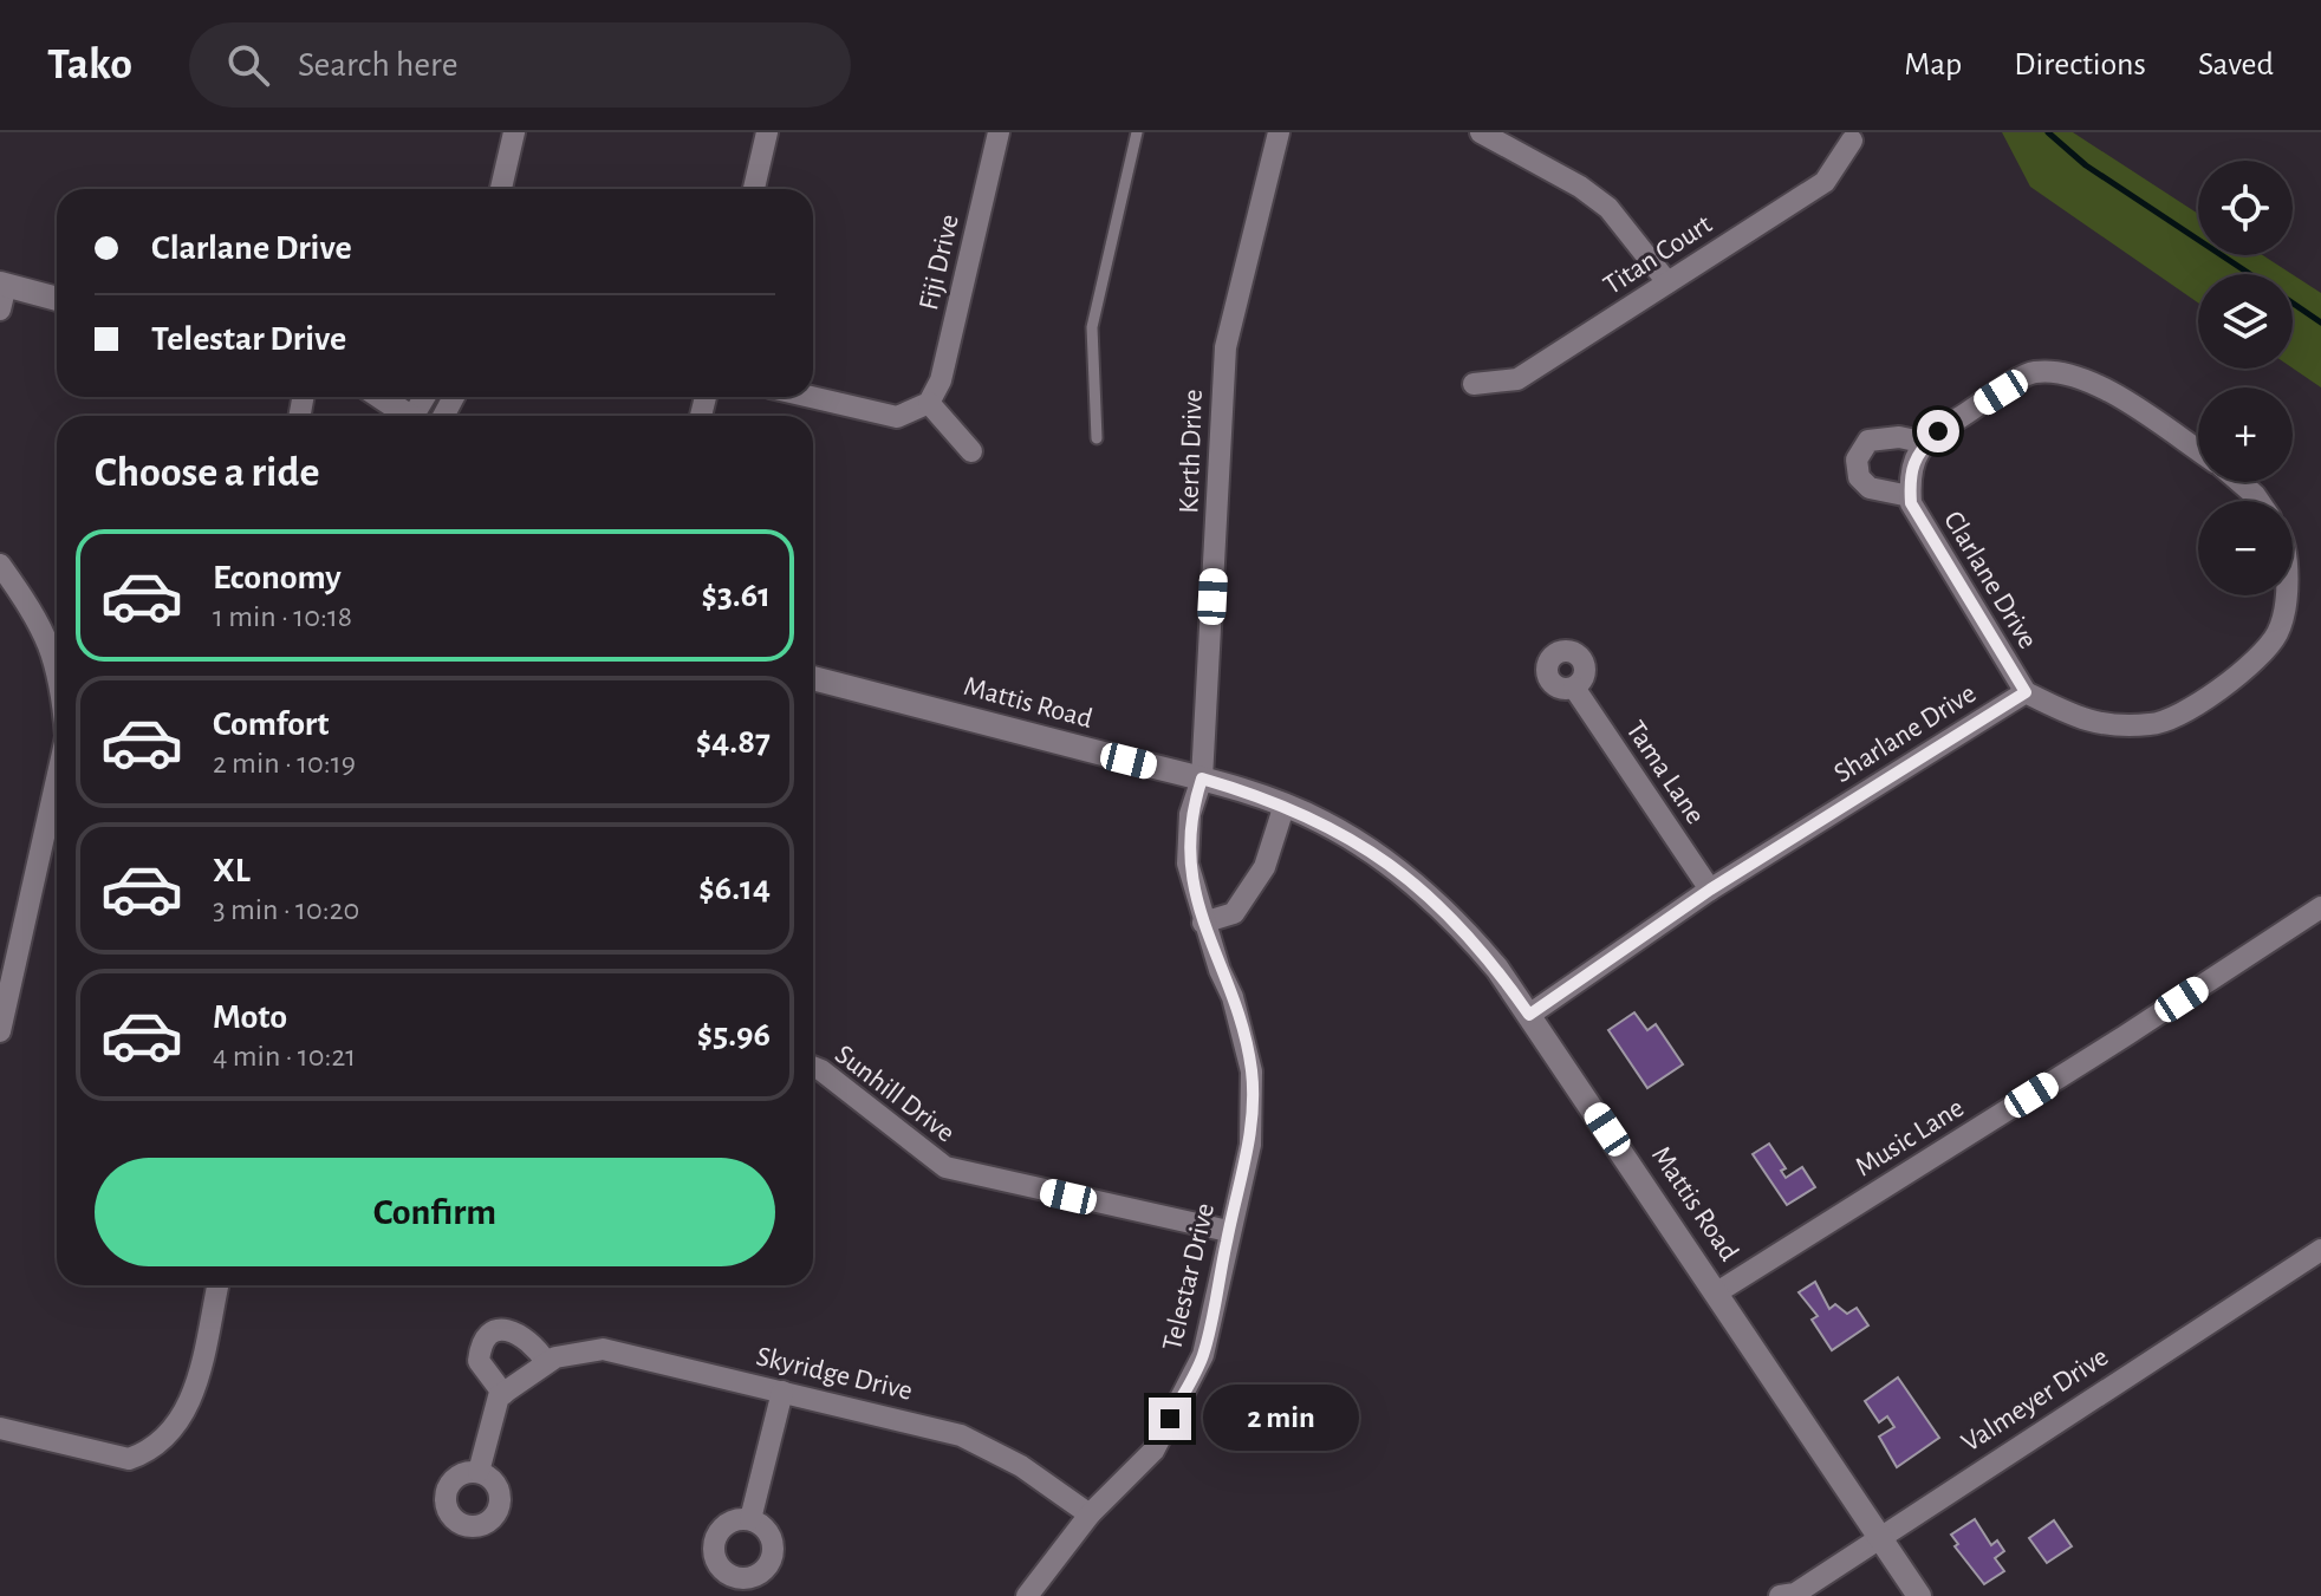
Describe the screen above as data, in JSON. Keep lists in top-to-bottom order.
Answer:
{
  "streets": {
    "main road": ["Mattis Road"],
    "street": [
      "Titan Court",
      "Fiji Drive",
      "Kerth Drive",
      "Clarlane Drive",
      "Sharlane Drive",
      "Tama Lane",
      "Sunhill Drive",
      "Music Lane",
      "Telestar Drive",
      "Skyridge Drive",
      "Valmeyer Drive"
    ]
  },
  "crossings": [
    ["Kerth Drive", "Mattis Road"],
    ["Kerth Drive", "Telestar Drive"],
    ["Clarlane Drive", "Sharlane Drive"],
    ["Mattis Road", "Sharlane Drive"],
    ["Mattis Road", "Music Lane"],
    ["Mattis Road", "Telestar Drive"],
    ["Mattis Road", "Valmeyer Drive"],
    ["Sharlane Drive", "Tama Lane"],
    ["Sunhill Drive", "Telestar Drive"],
    ["Telestar Drive", "Skyridge Drive"]
  ],
  "page": {
    "header": "Tako",
    "search": "Search here",
    "nav": ["Map", "Directions", "Saved"],
    "map_buttons": ["+", "−"],
    "banner": ["Clarlane Drive", "Telestar Drive"],
    "heading": "Choose a ride",
    "list": [
      {
        "name": "Economy",
        "note": "1 min · 10:18",
        "value": "$3.61"
      },
      {
        "name": "Comfort",
        "note": "2 min · 10:19",
        "value": "$4.87"
      },
      {
        "name": "XL",
        "note": "3 min · 10:20",
        "value": "$6.14"
      },
      {
        "name": "Moto",
        "note": "4 min · 10:21",
        "value": "$5.96"
      }
    ],
    "buttons": "Confirm",
    "bubble": "2 min"
  }
}
